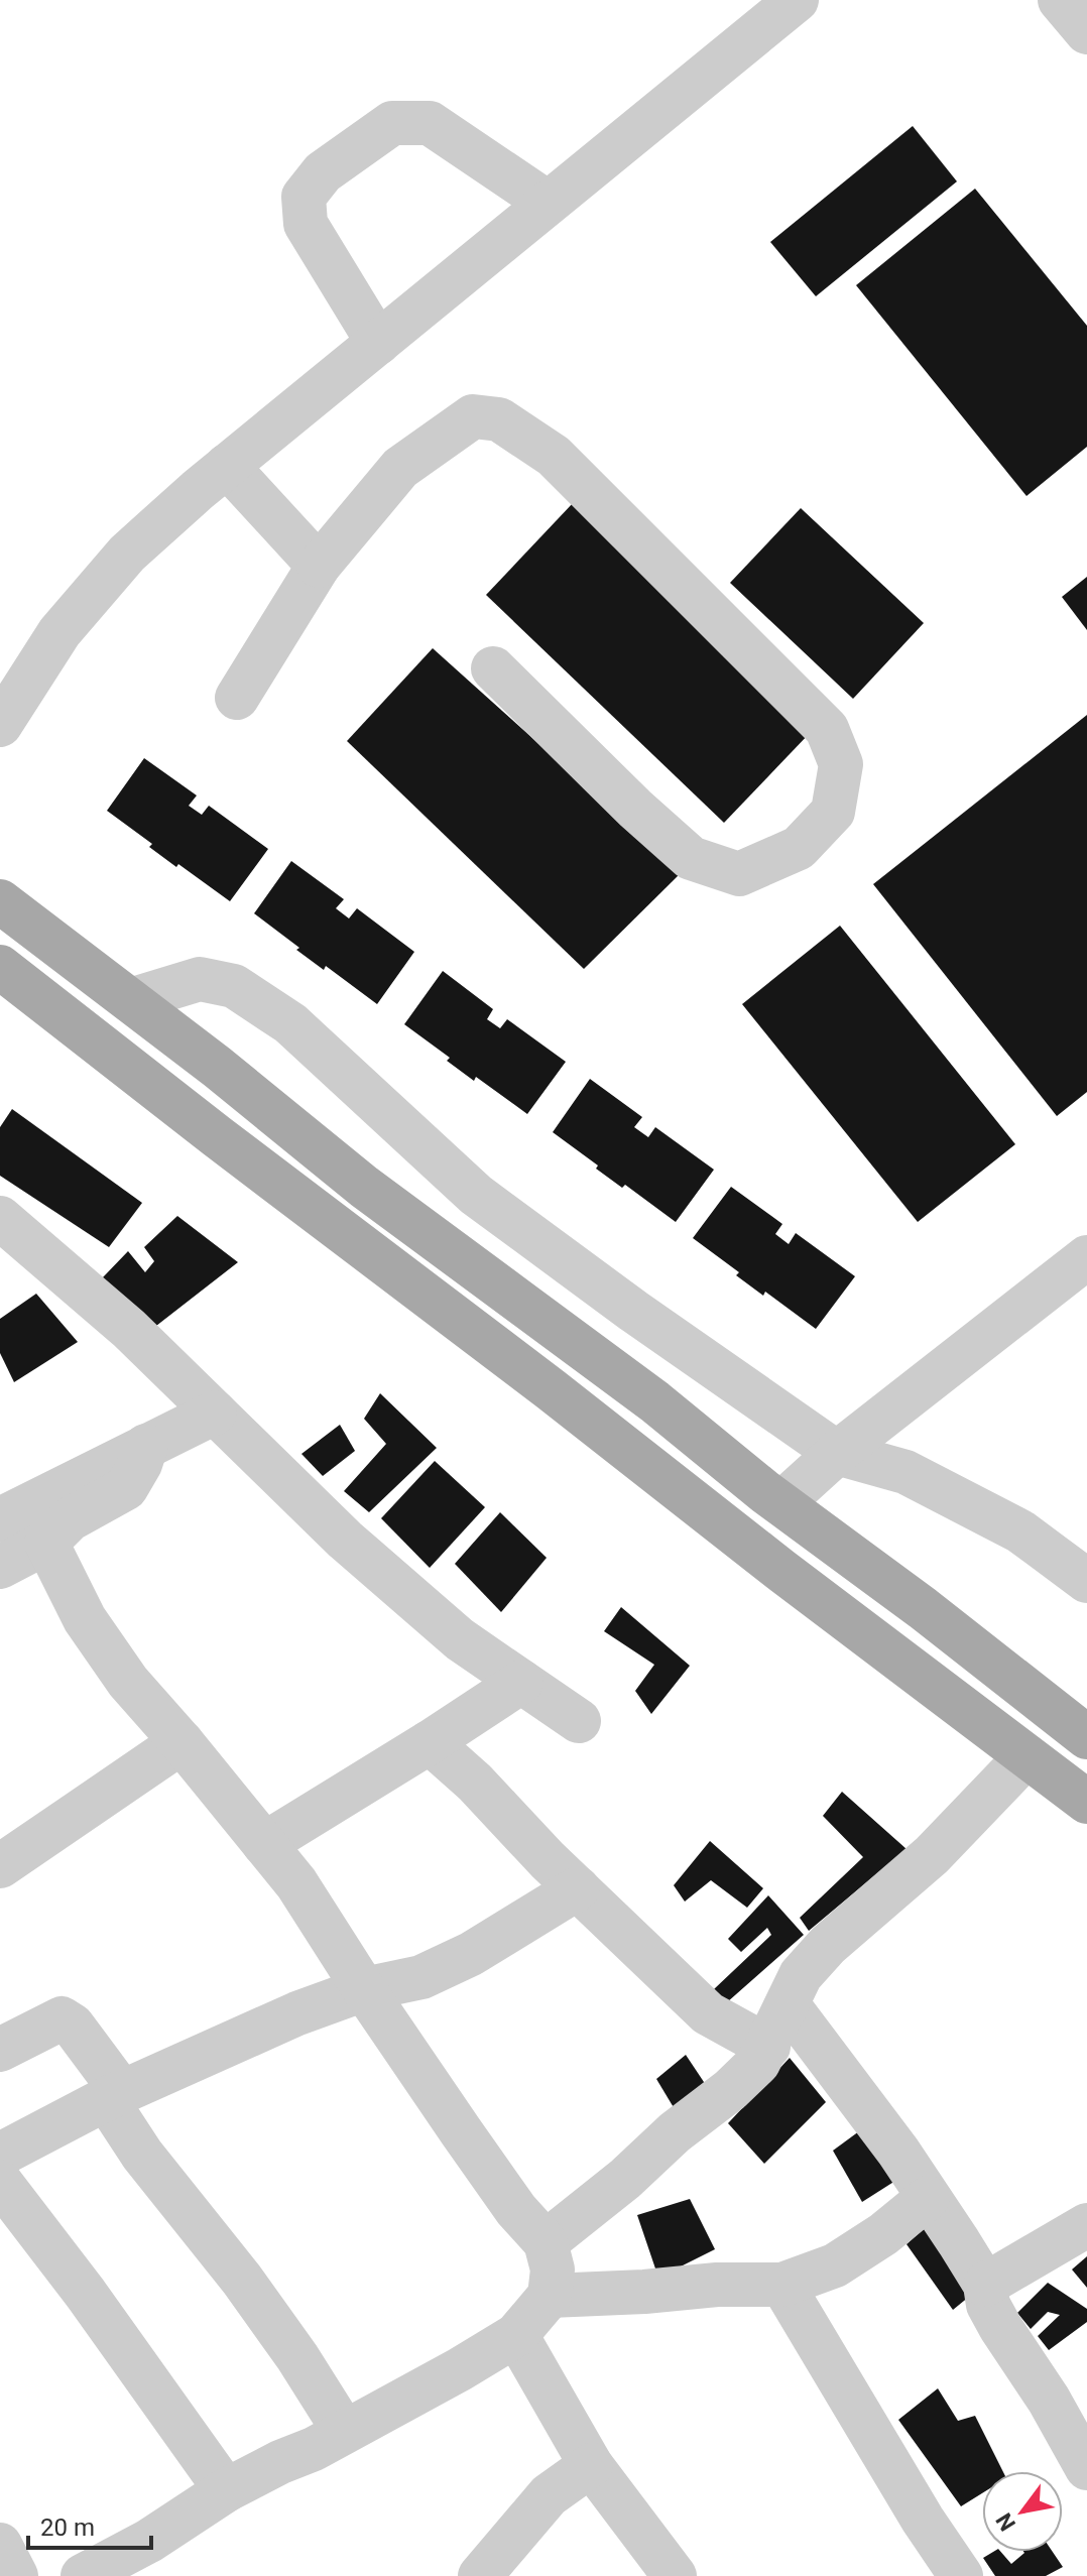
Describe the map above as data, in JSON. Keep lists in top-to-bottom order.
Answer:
{
  "scale_bar": "20 m",
  "north": "bottom left"
}
